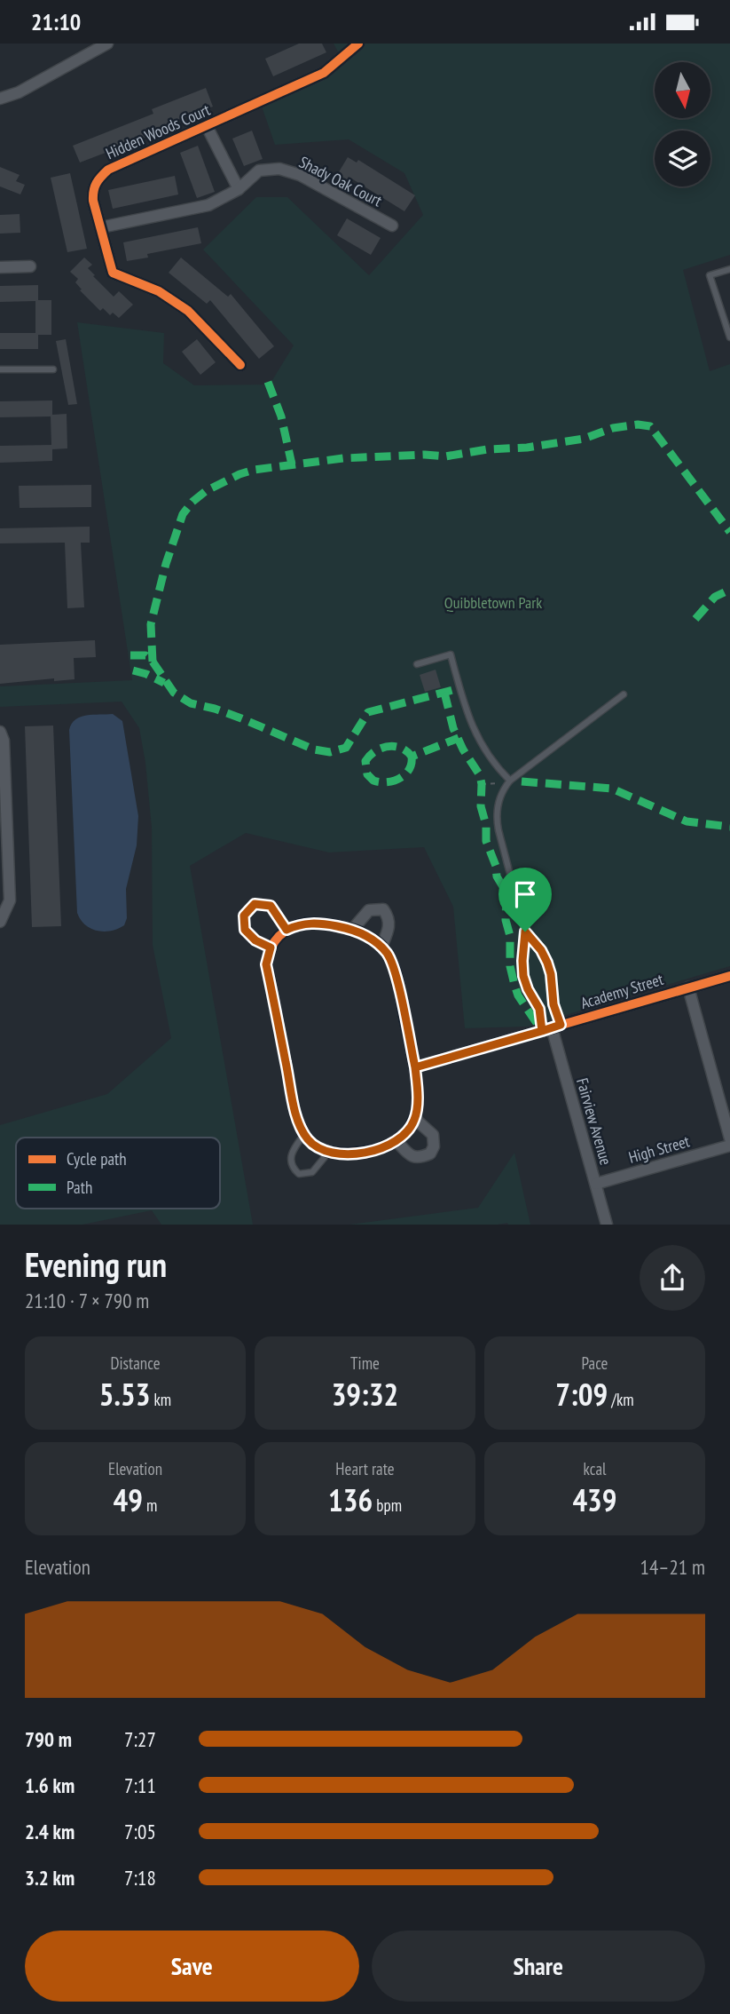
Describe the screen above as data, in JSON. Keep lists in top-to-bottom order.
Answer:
{
  "streets": {
    "street": [
      "Hidden Woods Court",
      "Shady Oak Court",
      "Academy Street",
      "Fairview Avenue",
      "High Street"
    ]
  },
  "crossings": [
    ["Hidden Woods Court", "Shady Oak Court"],
    ["Academy Street", "Fairview Avenue"],
    ["Fairview Avenue", "High Street"]
  ],
  "parks": ["Quibbletown Park"],
  "legend": ["Cycle path", "Path"],
  "north": "bottom",
  "page": {
    "status": "21:10",
    "heading": ["Evening run", "21:10 · 7 × 790 m"],
    "stats": [
      ["Distance", "5.53 km"],
      ["Time", "39:32"],
      ["Pace", "7:09 /km"],
      ["Elevation", "49 m"],
      ["Heart rate", "136 bpm"],
      ["kcal", "439"]
    ],
    "chart": ["Elevation", "14–21 m"],
    "list": [
      {
        "name": "790 m",
        "note": "7:27"
      },
      {
        "name": "1.6 km",
        "note": "7:11"
      },
      {
        "name": "2.4 km",
        "note": "7:05"
      },
      {
        "name": "3.2 km",
        "note": "7:18"
      }
    ],
    "buttons": ["Save", "Share"]
  }
}
